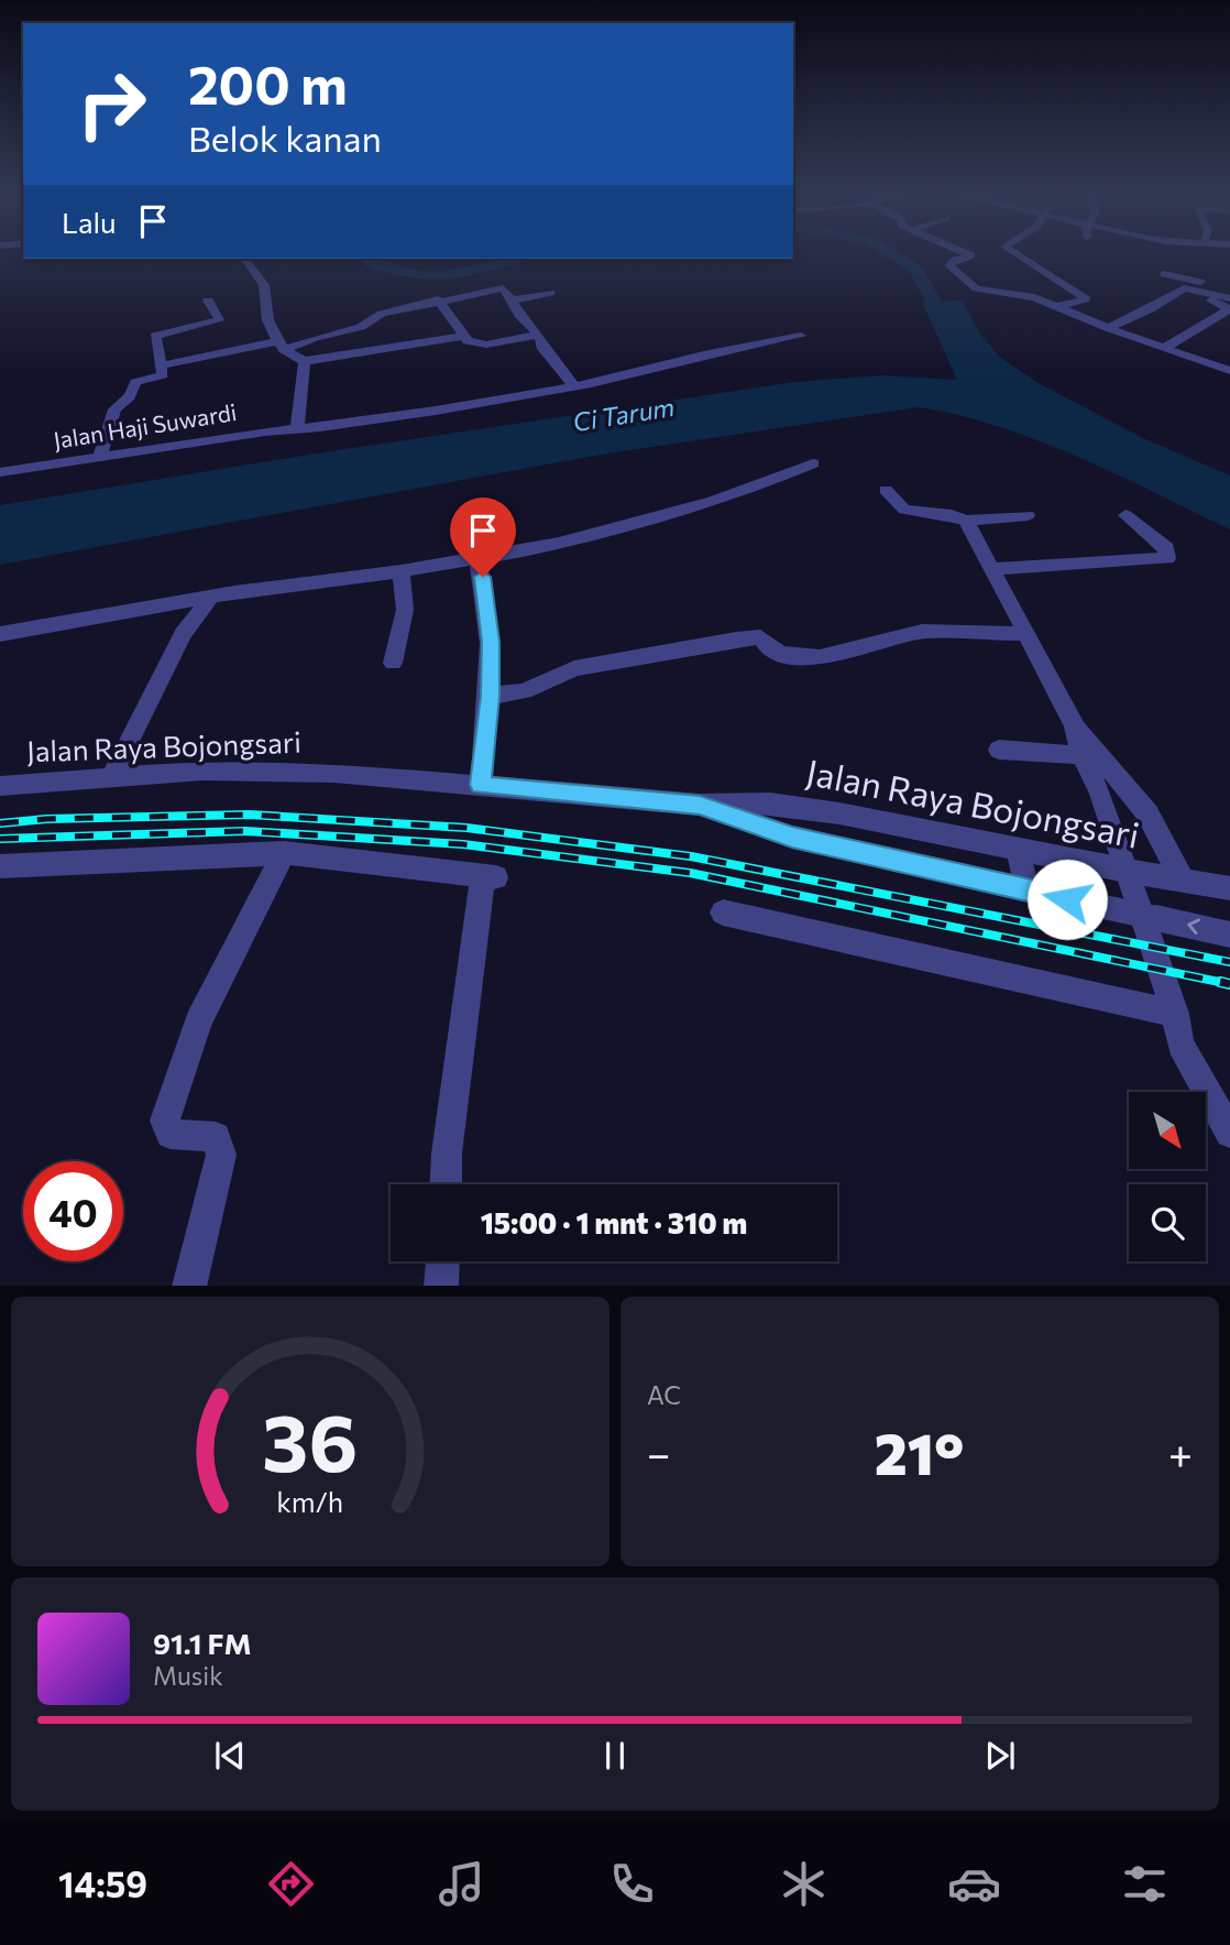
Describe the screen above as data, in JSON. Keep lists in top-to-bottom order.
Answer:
{
  "streets": {
    "street": ["Jalan Haji Suwardi", "Jalan Raya Bojongsari"]
  },
  "water": ["Ci Tarum"],
  "north": "bottom right",
  "page": {
    "turn": ["200 m", "Belok kanan"],
    "then": "Lalu",
    "limit": "40",
    "trip": "15:00 · 1 mnt · 310 m",
    "tile": "AC",
    "heat": ["−", "21°", "+"],
    "song": ["91.1 FM", "Musik"],
    "tabs": "14:59",
    "gauge": ["36", "km/h"]
  }
}
